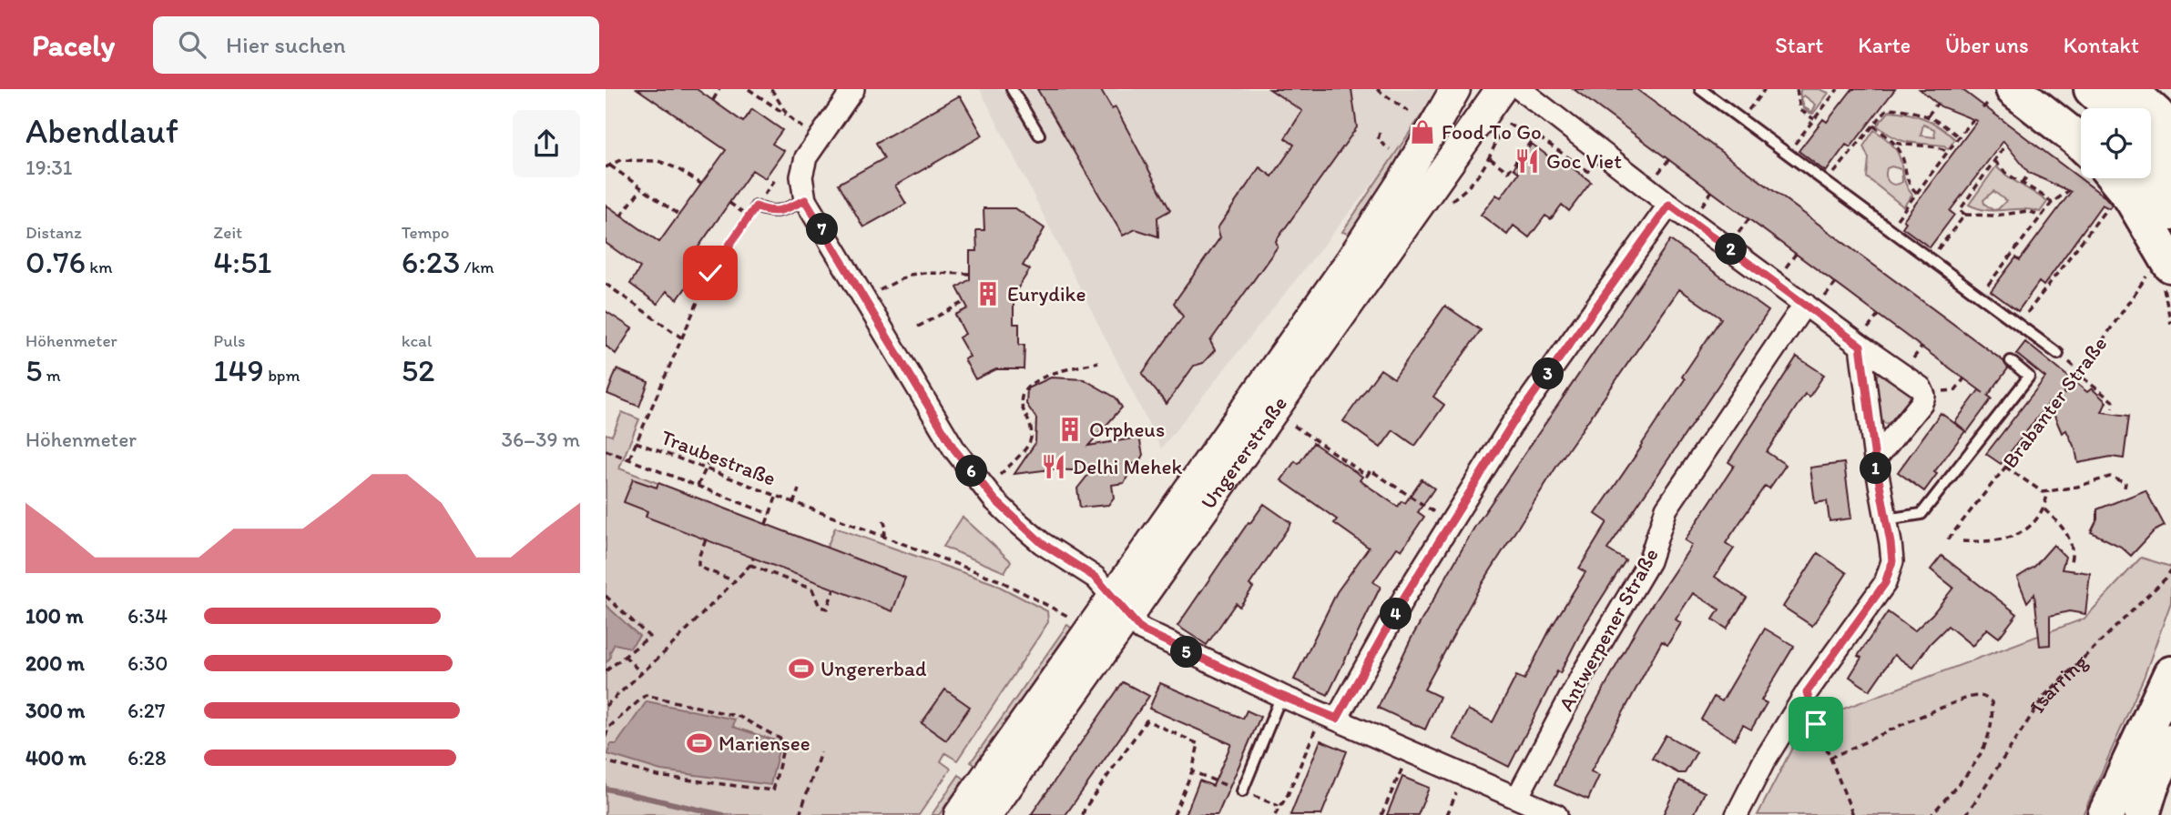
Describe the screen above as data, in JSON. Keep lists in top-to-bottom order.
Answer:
{
  "streets": {
    "main road": ["Ungererstraße"],
    "street": ["Antwerpener Straße"],
    "path": ["Brabanter Straße", "Traubestraße", "Isarring"]
  },
  "places": {
    "shop": ["Food To Go"],
    "restaurant": ["Goc Viet", "Delhi Mehek"],
    "building": ["Eurydike", "Orpheus"],
    "sports": ["Ungererbad", "Mariensee"]
  },
  "page": {
    "header": "Pacely",
    "search": "Hier suchen",
    "nav": [
      "Start",
      "Karte",
      "Über uns",
      "Kontakt"
    ],
    "heading": ["Abendlauf", "19:31"],
    "stats": [
      ["Distanz", "0.76 km"],
      ["Zeit", "4:51"],
      ["Tempo", "6:23 /km"],
      ["Höhenmeter", "5 m"],
      ["Puls", "149 bpm"],
      ["kcal", "52"]
    ],
    "pins": [
      "7",
      "2",
      "3",
      "1",
      "6",
      "4",
      "5"
    ],
    "chart": ["Höhenmeter", "36–39 m"],
    "list": [
      {
        "name": "100 m",
        "note": "6:34"
      },
      {
        "name": "200 m",
        "note": "6:30"
      },
      {
        "name": "300 m",
        "note": "6:27"
      },
      {
        "name": "400 m",
        "note": "6:28"
      }
    ]
  }
}
